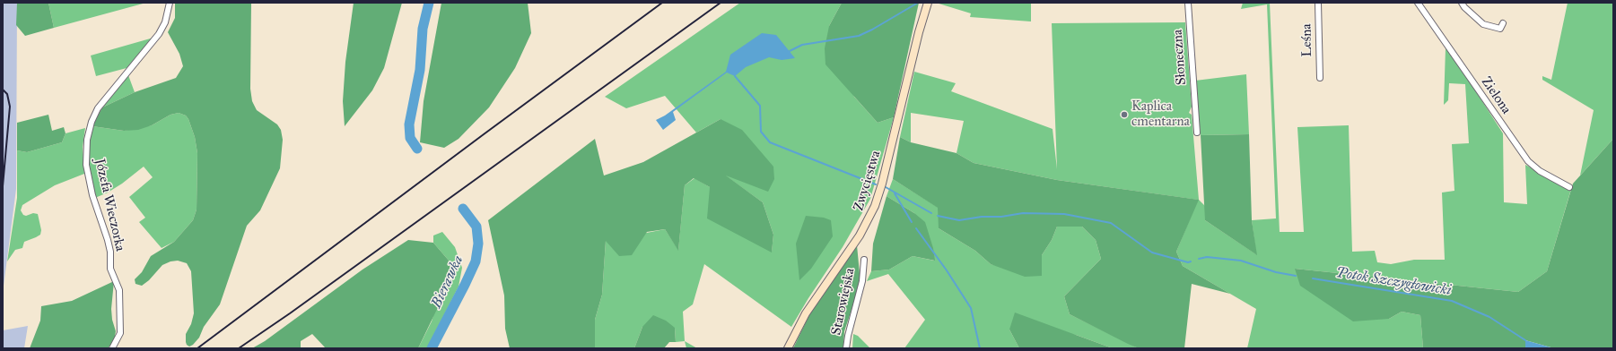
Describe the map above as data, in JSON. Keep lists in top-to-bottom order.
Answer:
{
  "streets": {
    "main road": ["Zwycięstwa"],
    "street": [
      "Leśna",
      "Słoneczna",
      "Zielona",
      "Józefa Wieczorka",
      "Starowiejska"
    ]
  },
  "water": ["Bierawka", "Potok Szczygłowicki"],
  "places": ["Kaplica cmentarna"]
}
